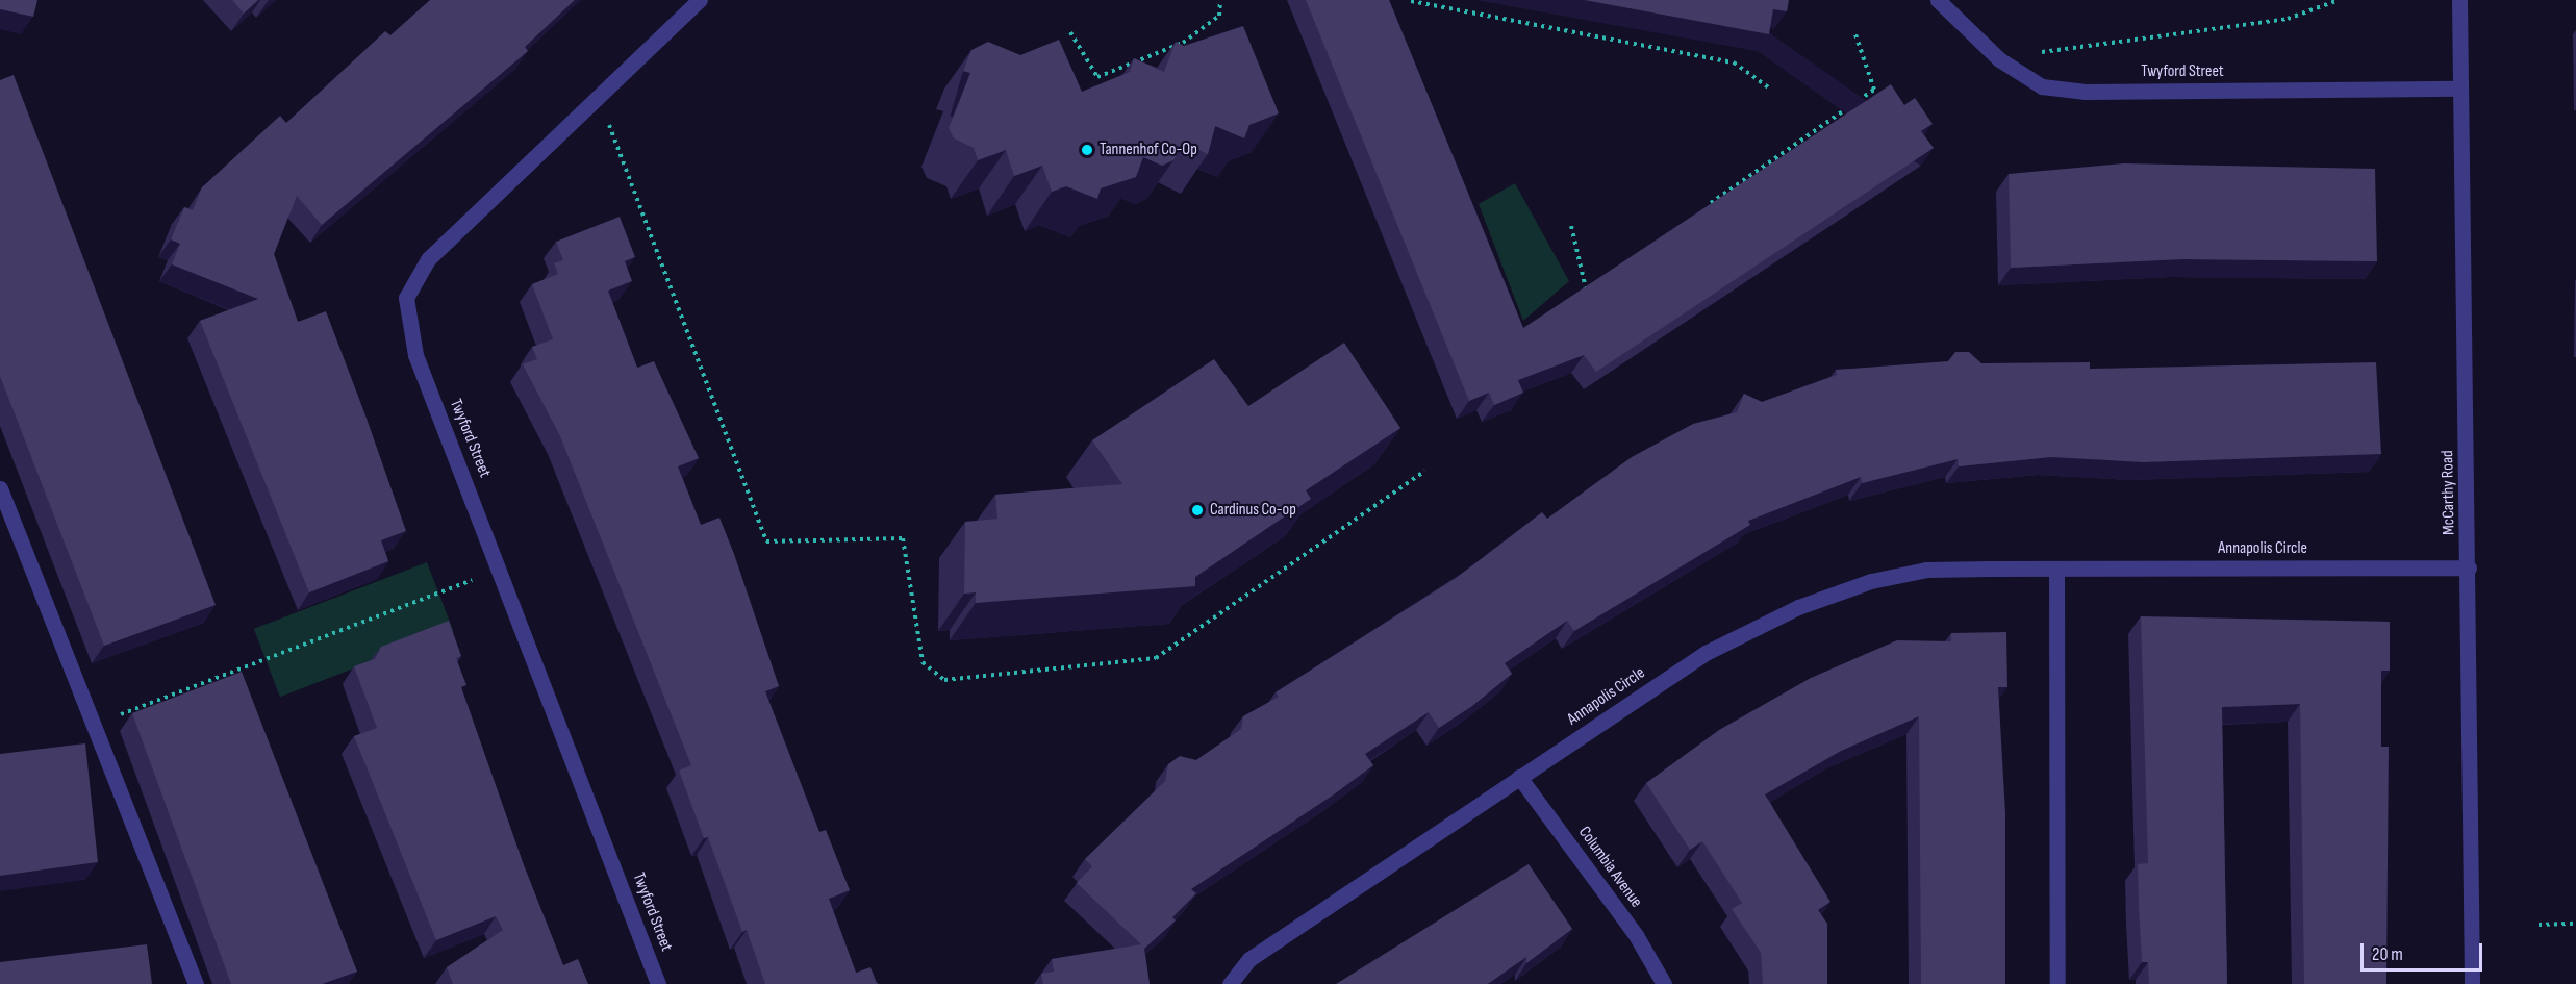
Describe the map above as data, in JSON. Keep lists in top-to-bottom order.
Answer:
{
  "streets": {
    "street": [
      "Twyford Street",
      "McCarthy Road",
      "Annapolis Circle",
      "Columbia Avenue"
    ]
  },
  "crossings": [
    ["Twyford Street", "McCarthy Road"],
    ["McCarthy Road", "Annapolis Circle"],
    ["Annapolis Circle", "Columbia Avenue"]
  ],
  "places": ["Tannenhof Co-Op", "Cardinus Co-op"],
  "scale_bar": "20 m"
}
